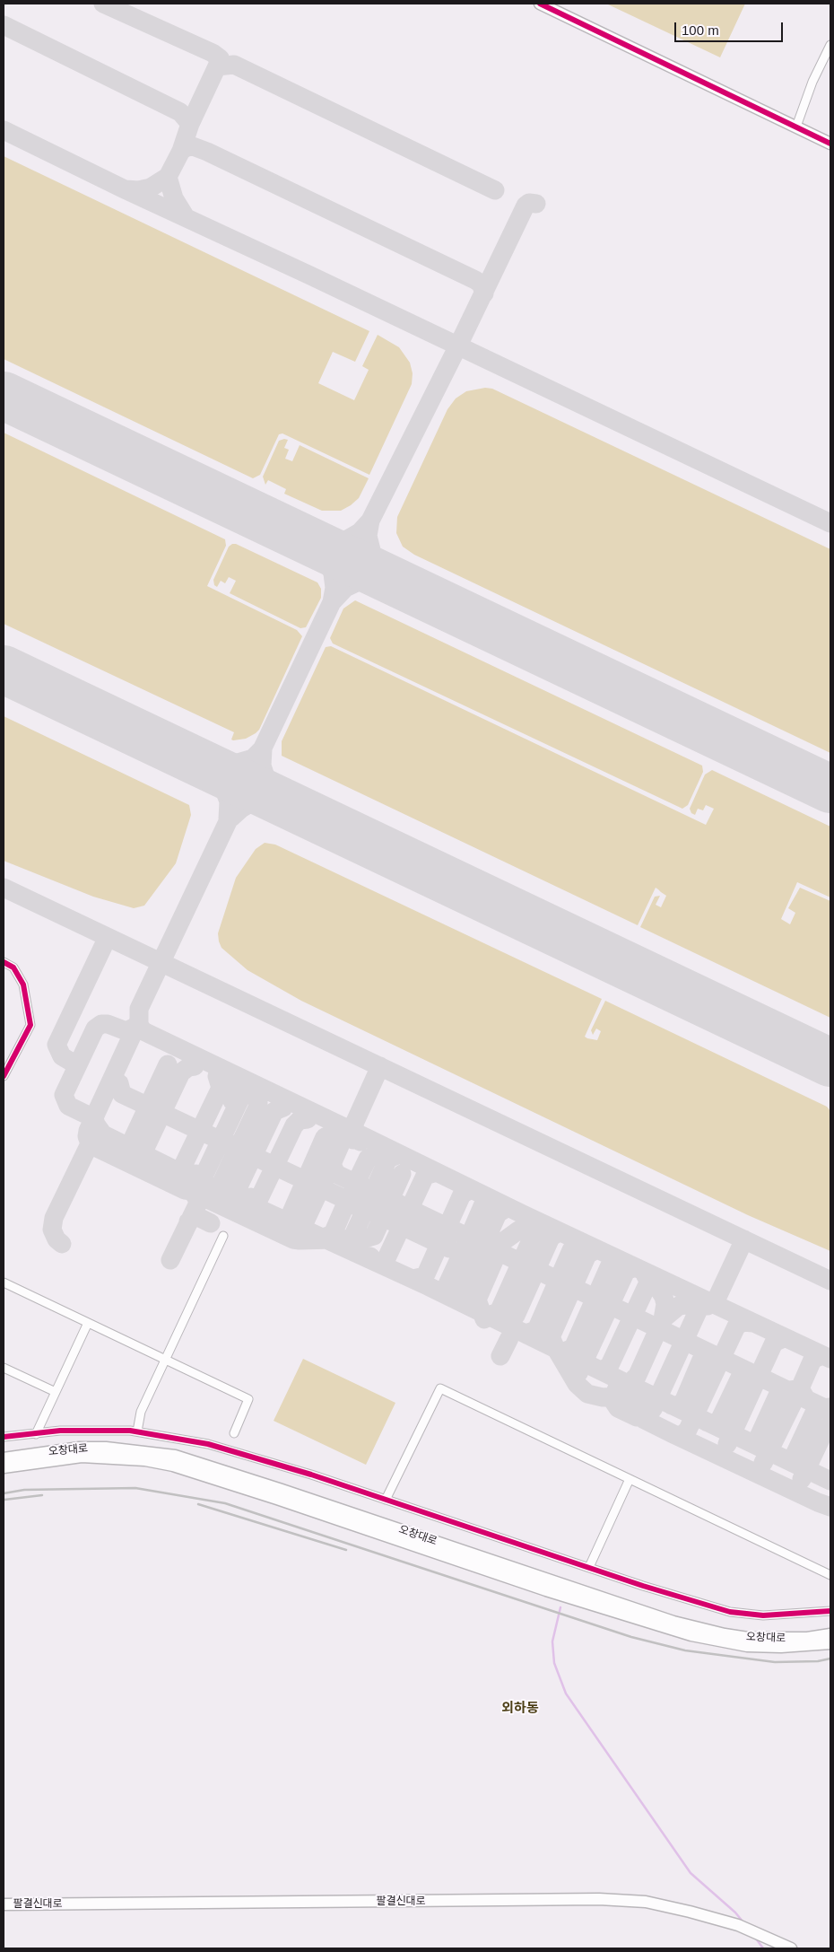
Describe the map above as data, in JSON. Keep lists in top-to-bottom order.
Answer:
{
  "streets": {
    "main road": ["오창대로", "팔결신대로"]
  },
  "districts": ["외하동"],
  "scale_bar": "100 m"
}
